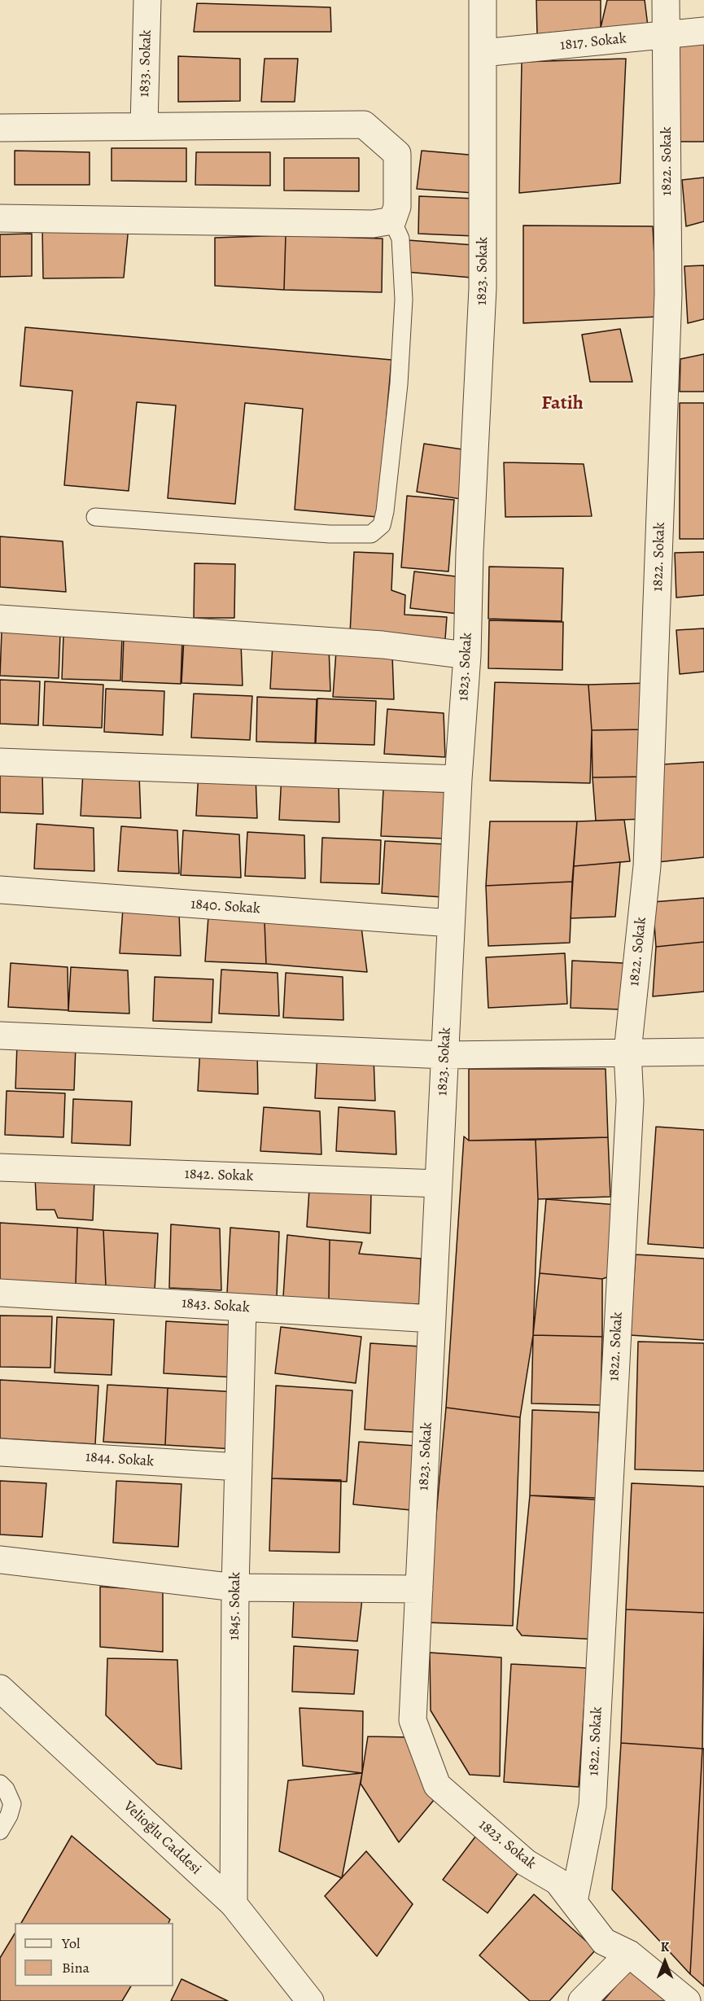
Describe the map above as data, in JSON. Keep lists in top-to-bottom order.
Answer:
{
  "streets": {
    "street": [
      "1817. Sokak",
      "1833. Sokak",
      "1822. Sokak",
      "1823. Sokak",
      "1840. Sokak",
      "1842. Sokak",
      "1843. Sokak",
      "1844. Sokak",
      "1845. Sokak",
      "Velioğlu Caddesi"
    ]
  },
  "crossings": [
    ["1817. Sokak", "1822. Sokak"],
    ["1817. Sokak", "1823. Sokak"],
    ["1822. Sokak", "1823. Sokak"],
    ["1823. Sokak", "1840. Sokak"],
    ["1823. Sokak", "1842. Sokak"],
    ["1823. Sokak", "1843. Sokak"],
    ["1843. Sokak", "1845. Sokak"],
    ["1844. Sokak", "1845. Sokak"],
    ["1845. Sokak", "Velioğlu Caddesi"]
  ],
  "districts": ["Fatih"],
  "legend": ["Yol", "Bina"],
  "north": "top"
}
